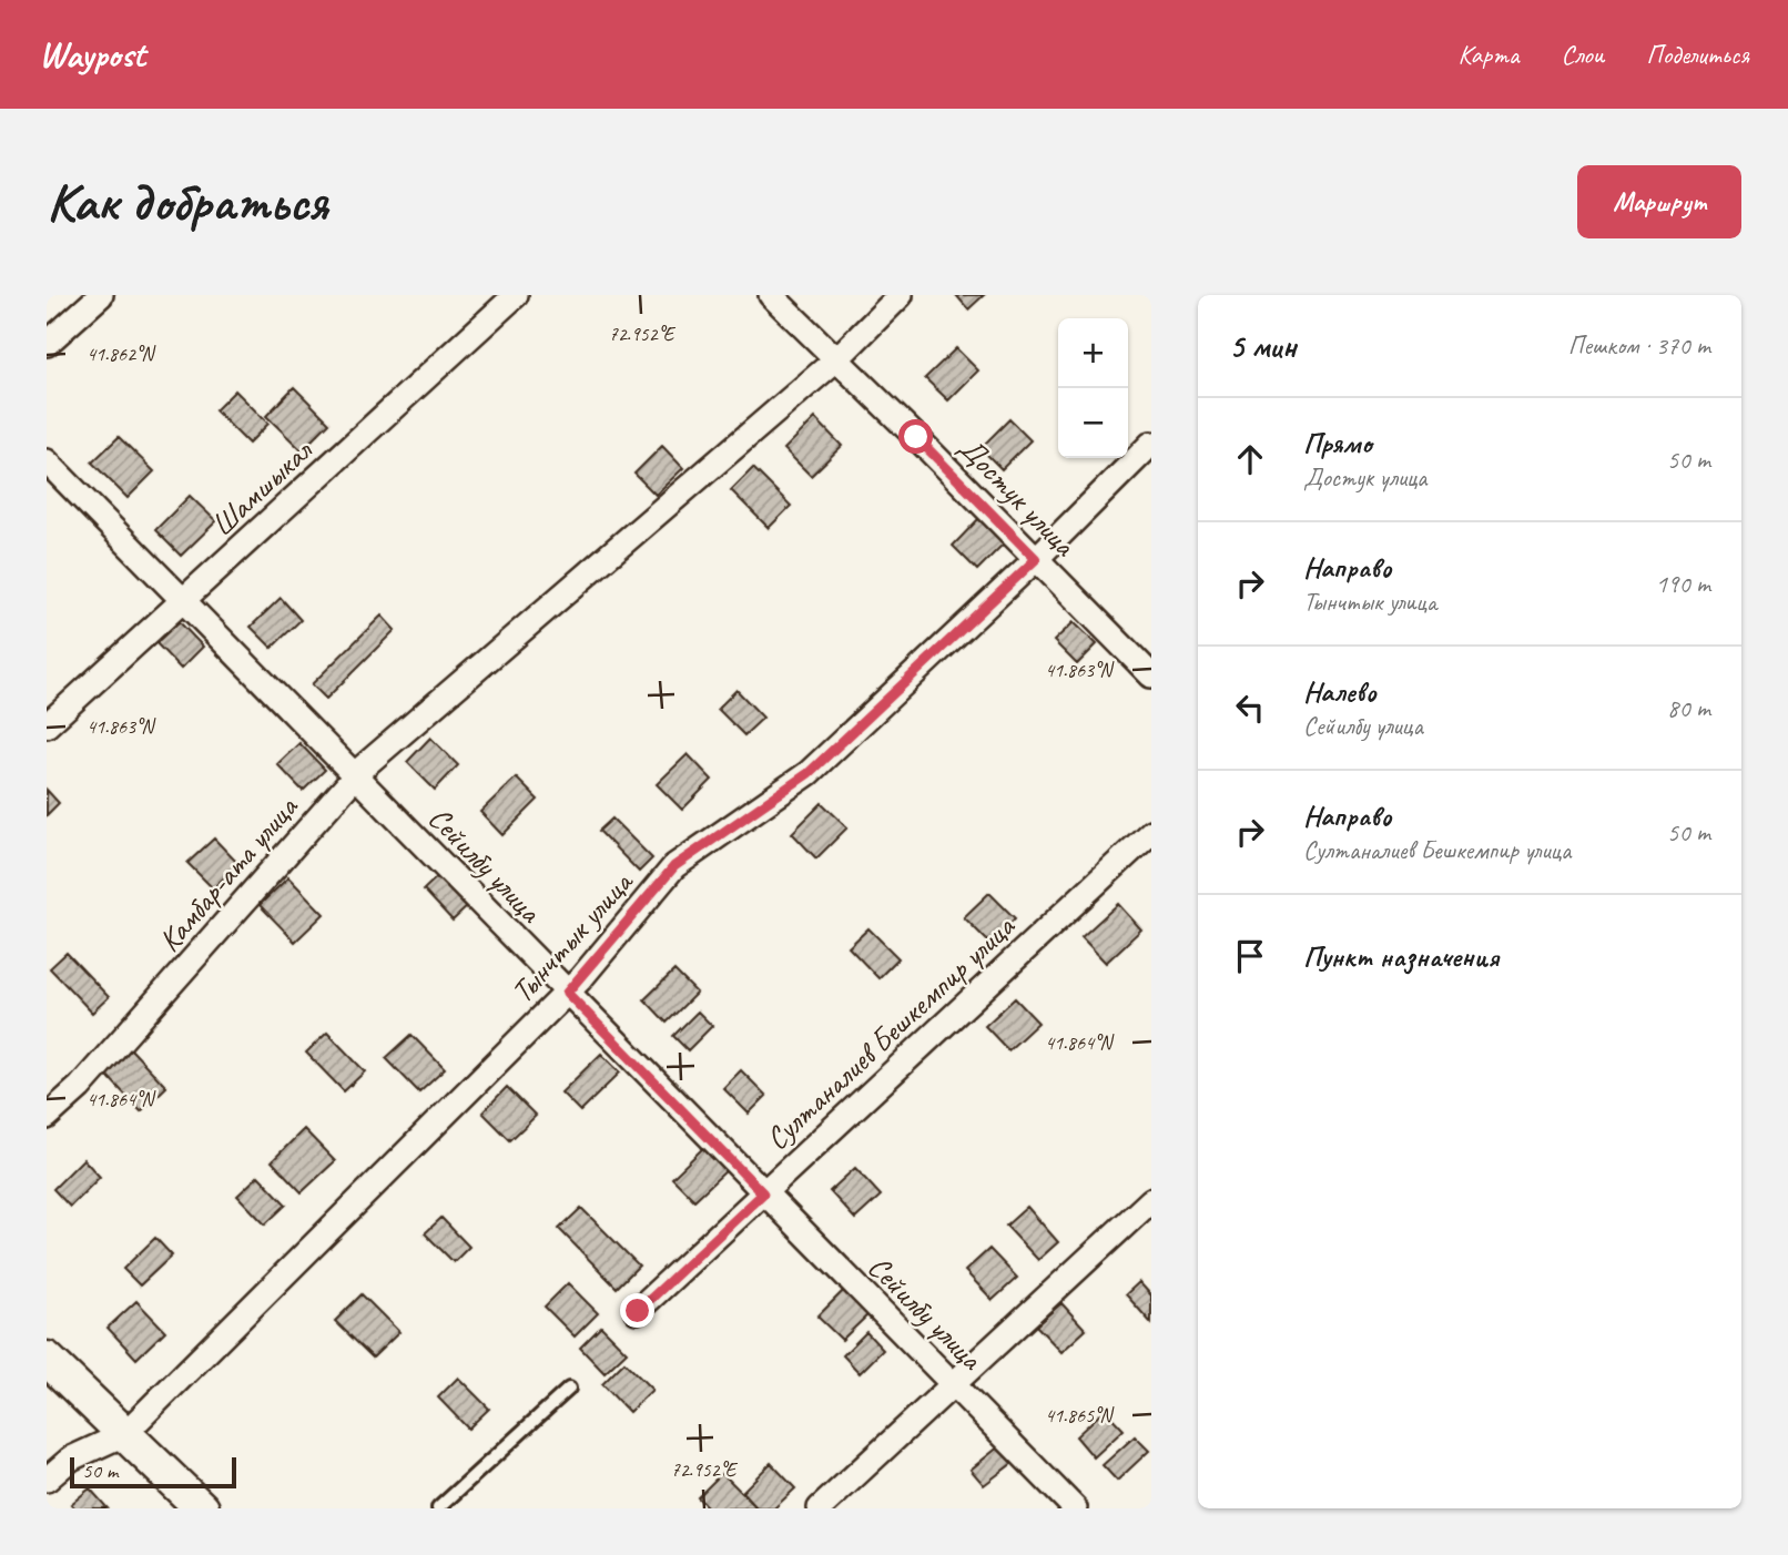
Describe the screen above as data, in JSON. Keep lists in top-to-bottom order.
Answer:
{
  "streets": {
    "street": [
      "Шамшыкал",
      "Достук улица",
      "Сейилбу улица",
      "Камбар-ата улица",
      "Тынчтык улица",
      "Султаналиев Бешкемпир улица"
    ]
  },
  "crossings": [
    ["Шамшыкал", "Сейилбу улица"],
    ["Достук улица", "Камбар-ата улица"],
    ["Достук улица", "Тынчтык улица"],
    ["Сейилбу улица", "Камбар-ата улица"],
    ["Сейилбу улица", "Тынчтык улица"],
    ["Сейилбу улица", "Султаналиев Бешкемпир улица"]
  ],
  "scale_bar": "50 m",
  "page": {
    "header": "Waypost",
    "nav": ["Карта", "Слои", "Поделиться"],
    "buttons": "Маршрут",
    "title": "Как добраться",
    "heading": ["5 мин", "Пешком · 370 m"],
    "map_buttons": ["+", "−"],
    "list": [
      ["Прямо", "Достук улица", "50 m"],
      ["Направо", "Тынчтык улица", "190 m"],
      ["Налево", "Сейилбу улица", "80 m"],
      ["Направо", "Султаналиев Бешкемпир улица", "50 m"],
      "Пункт назначения"
    ],
    "scale": "50 m"
  },
  "coordinates": [
    "72.952°E",
    "41.862°N",
    "41.863°N",
    "41.864°N",
    "41.865°N"
  ]
}
